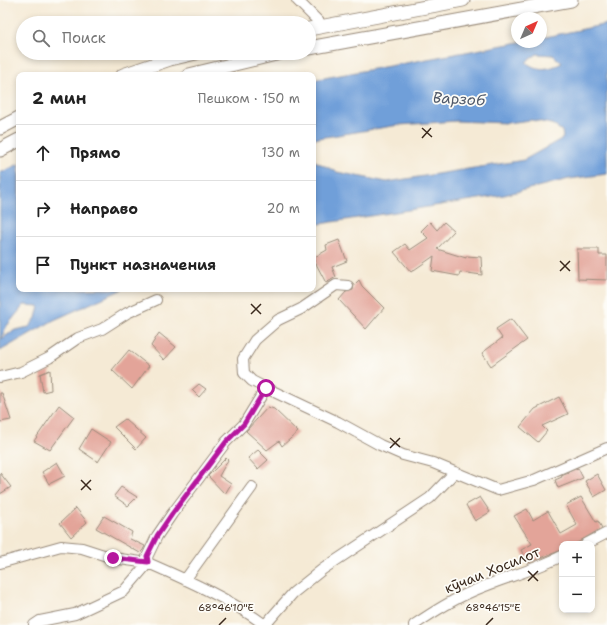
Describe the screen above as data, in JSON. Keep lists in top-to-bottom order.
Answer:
{
  "streets": {
    "street": ["кӯчаи Хосилот"]
  },
  "water": ["Варзоб"],
  "north": "top right",
  "page": {
    "search": "Поиск",
    "heading": ["2 мин", "Пешком · 150 m"],
    "list": [
      ["Прямо", "130 m"],
      ["Направо", "20 m"],
      "Пункт назначения"
    ],
    "map_buttons": ["+", "−"]
  },
  "coordinates": ["68°46'10\"E", "68°46'15\"E"]
}
